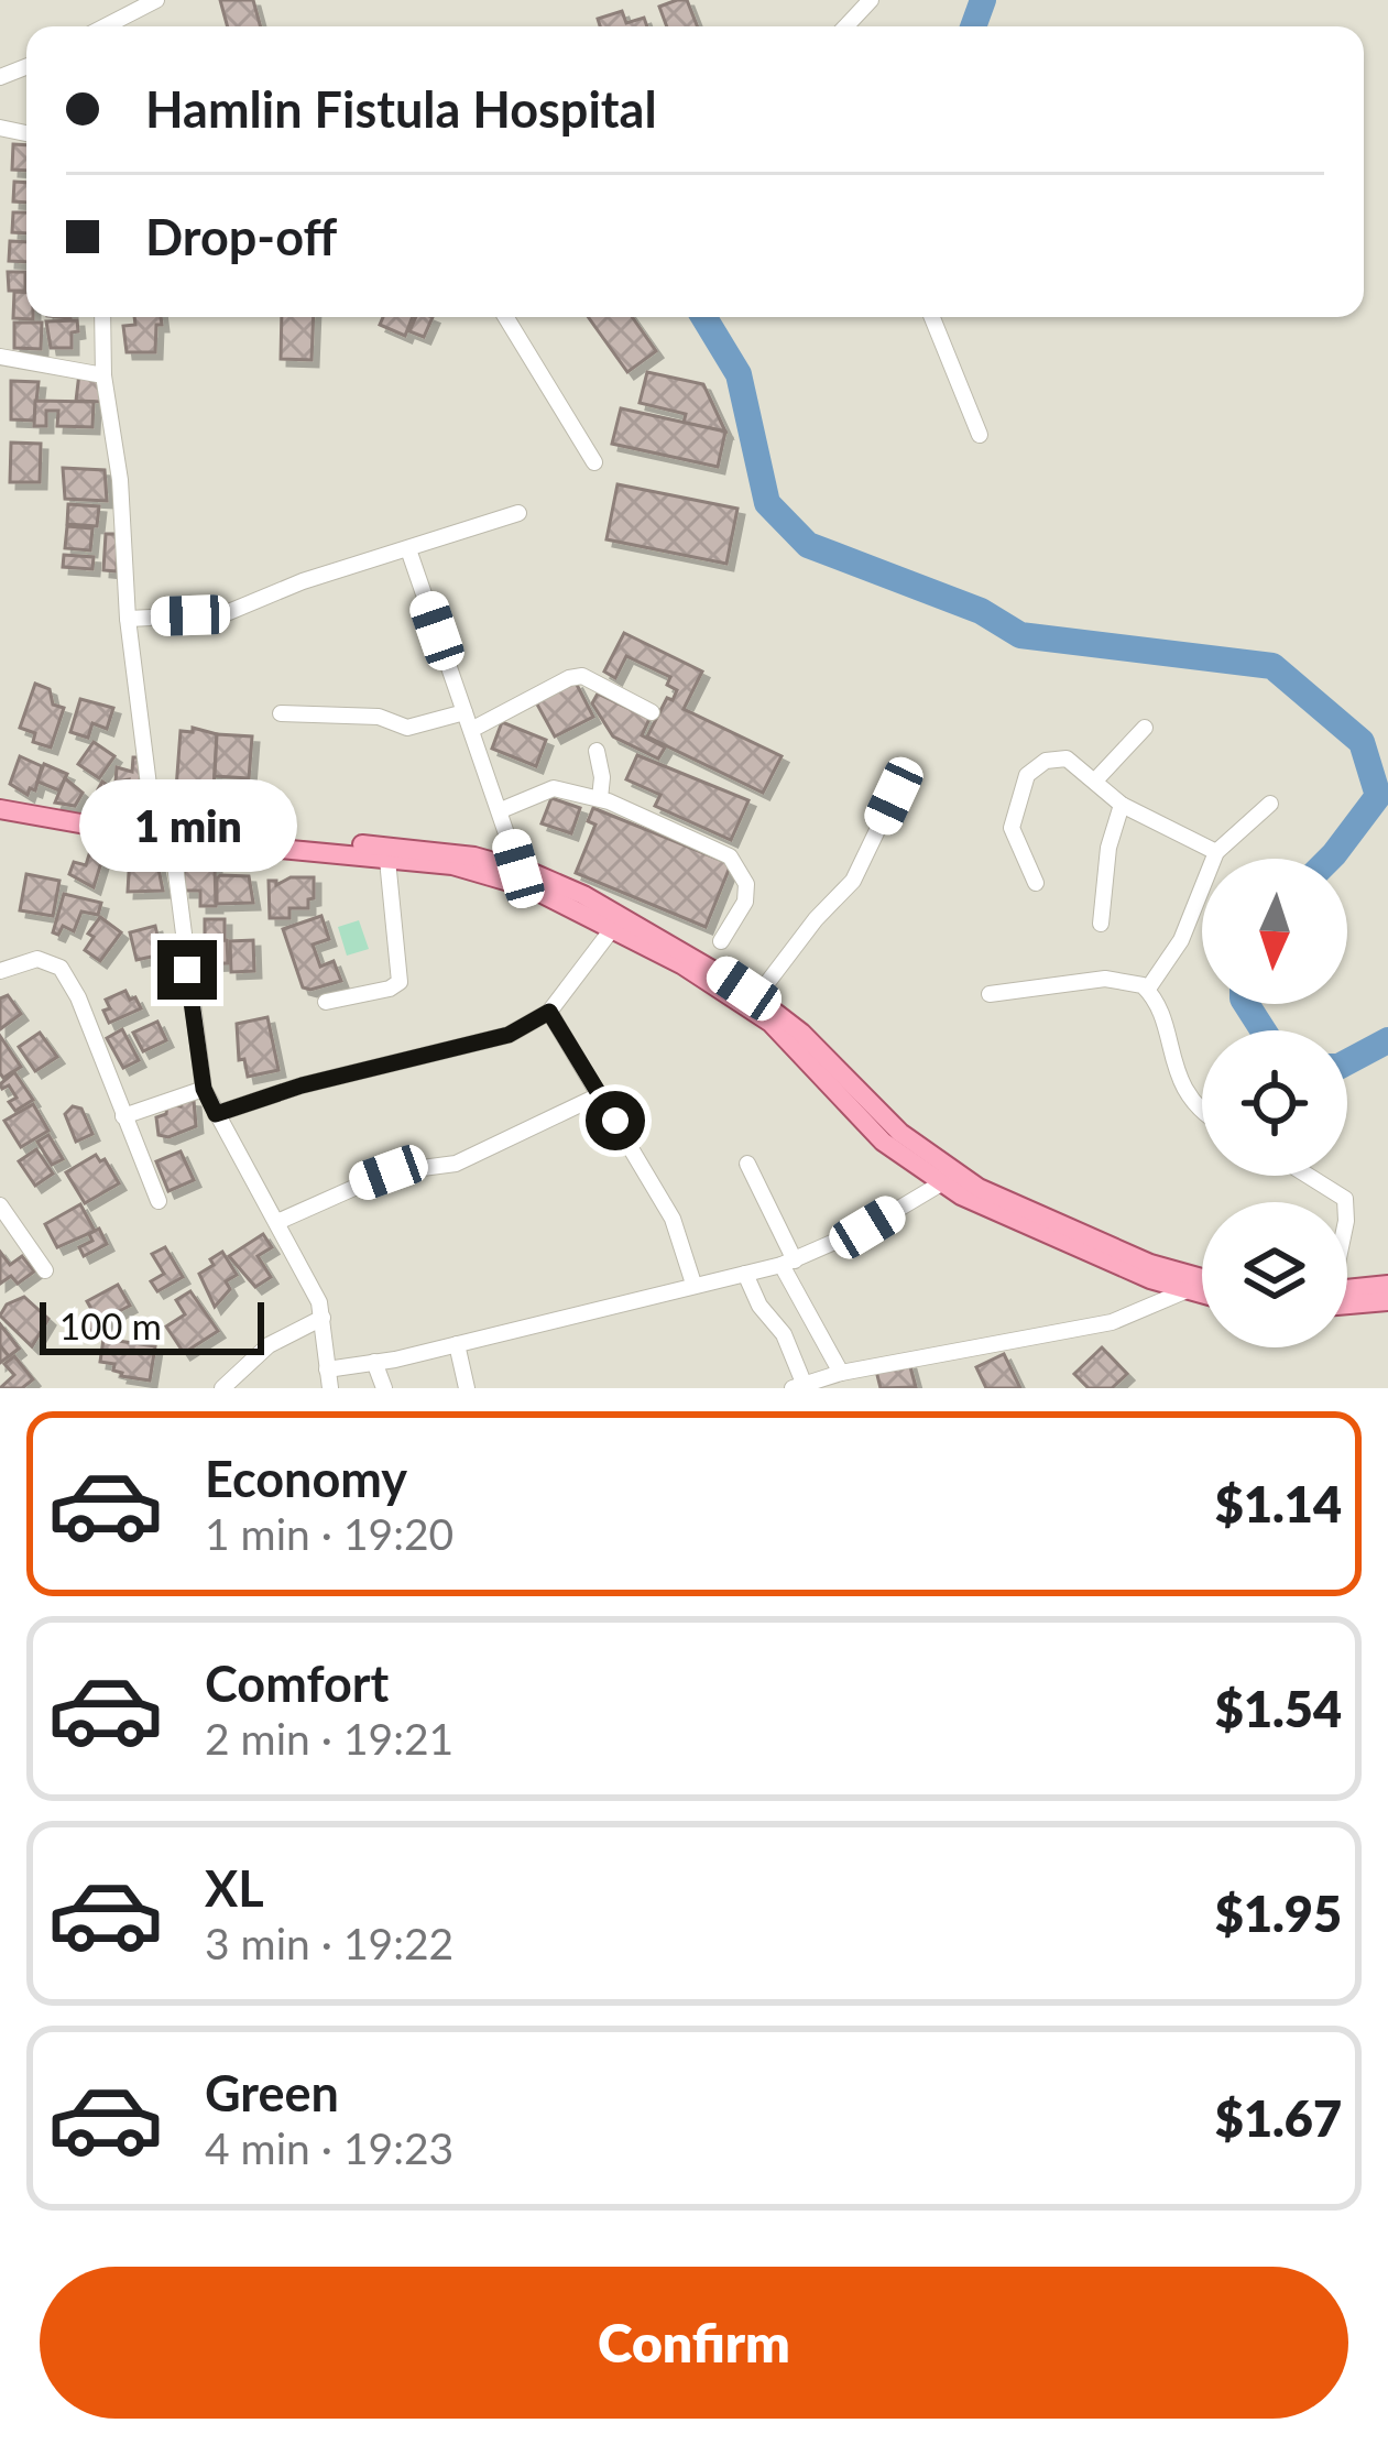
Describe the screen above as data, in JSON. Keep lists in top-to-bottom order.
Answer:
{
  "scale_bar": "100 m",
  "north": "bottom",
  "page": {
    "banner": ["Hamlin Fistula Hospital", "Drop-off"],
    "bubble": "1 min",
    "scale": "100 m",
    "list": [
      {
        "name": "Economy",
        "note": "1 min · 19:20",
        "value": "$1.14"
      },
      {
        "name": "Comfort",
        "note": "2 min · 19:21",
        "value": "$1.54"
      },
      {
        "name": "XL",
        "note": "3 min · 19:22",
        "value": "$1.95"
      },
      {
        "name": "Green",
        "note": "4 min · 19:23",
        "value": "$1.67"
      }
    ],
    "buttons": "Confirm"
  }
}
